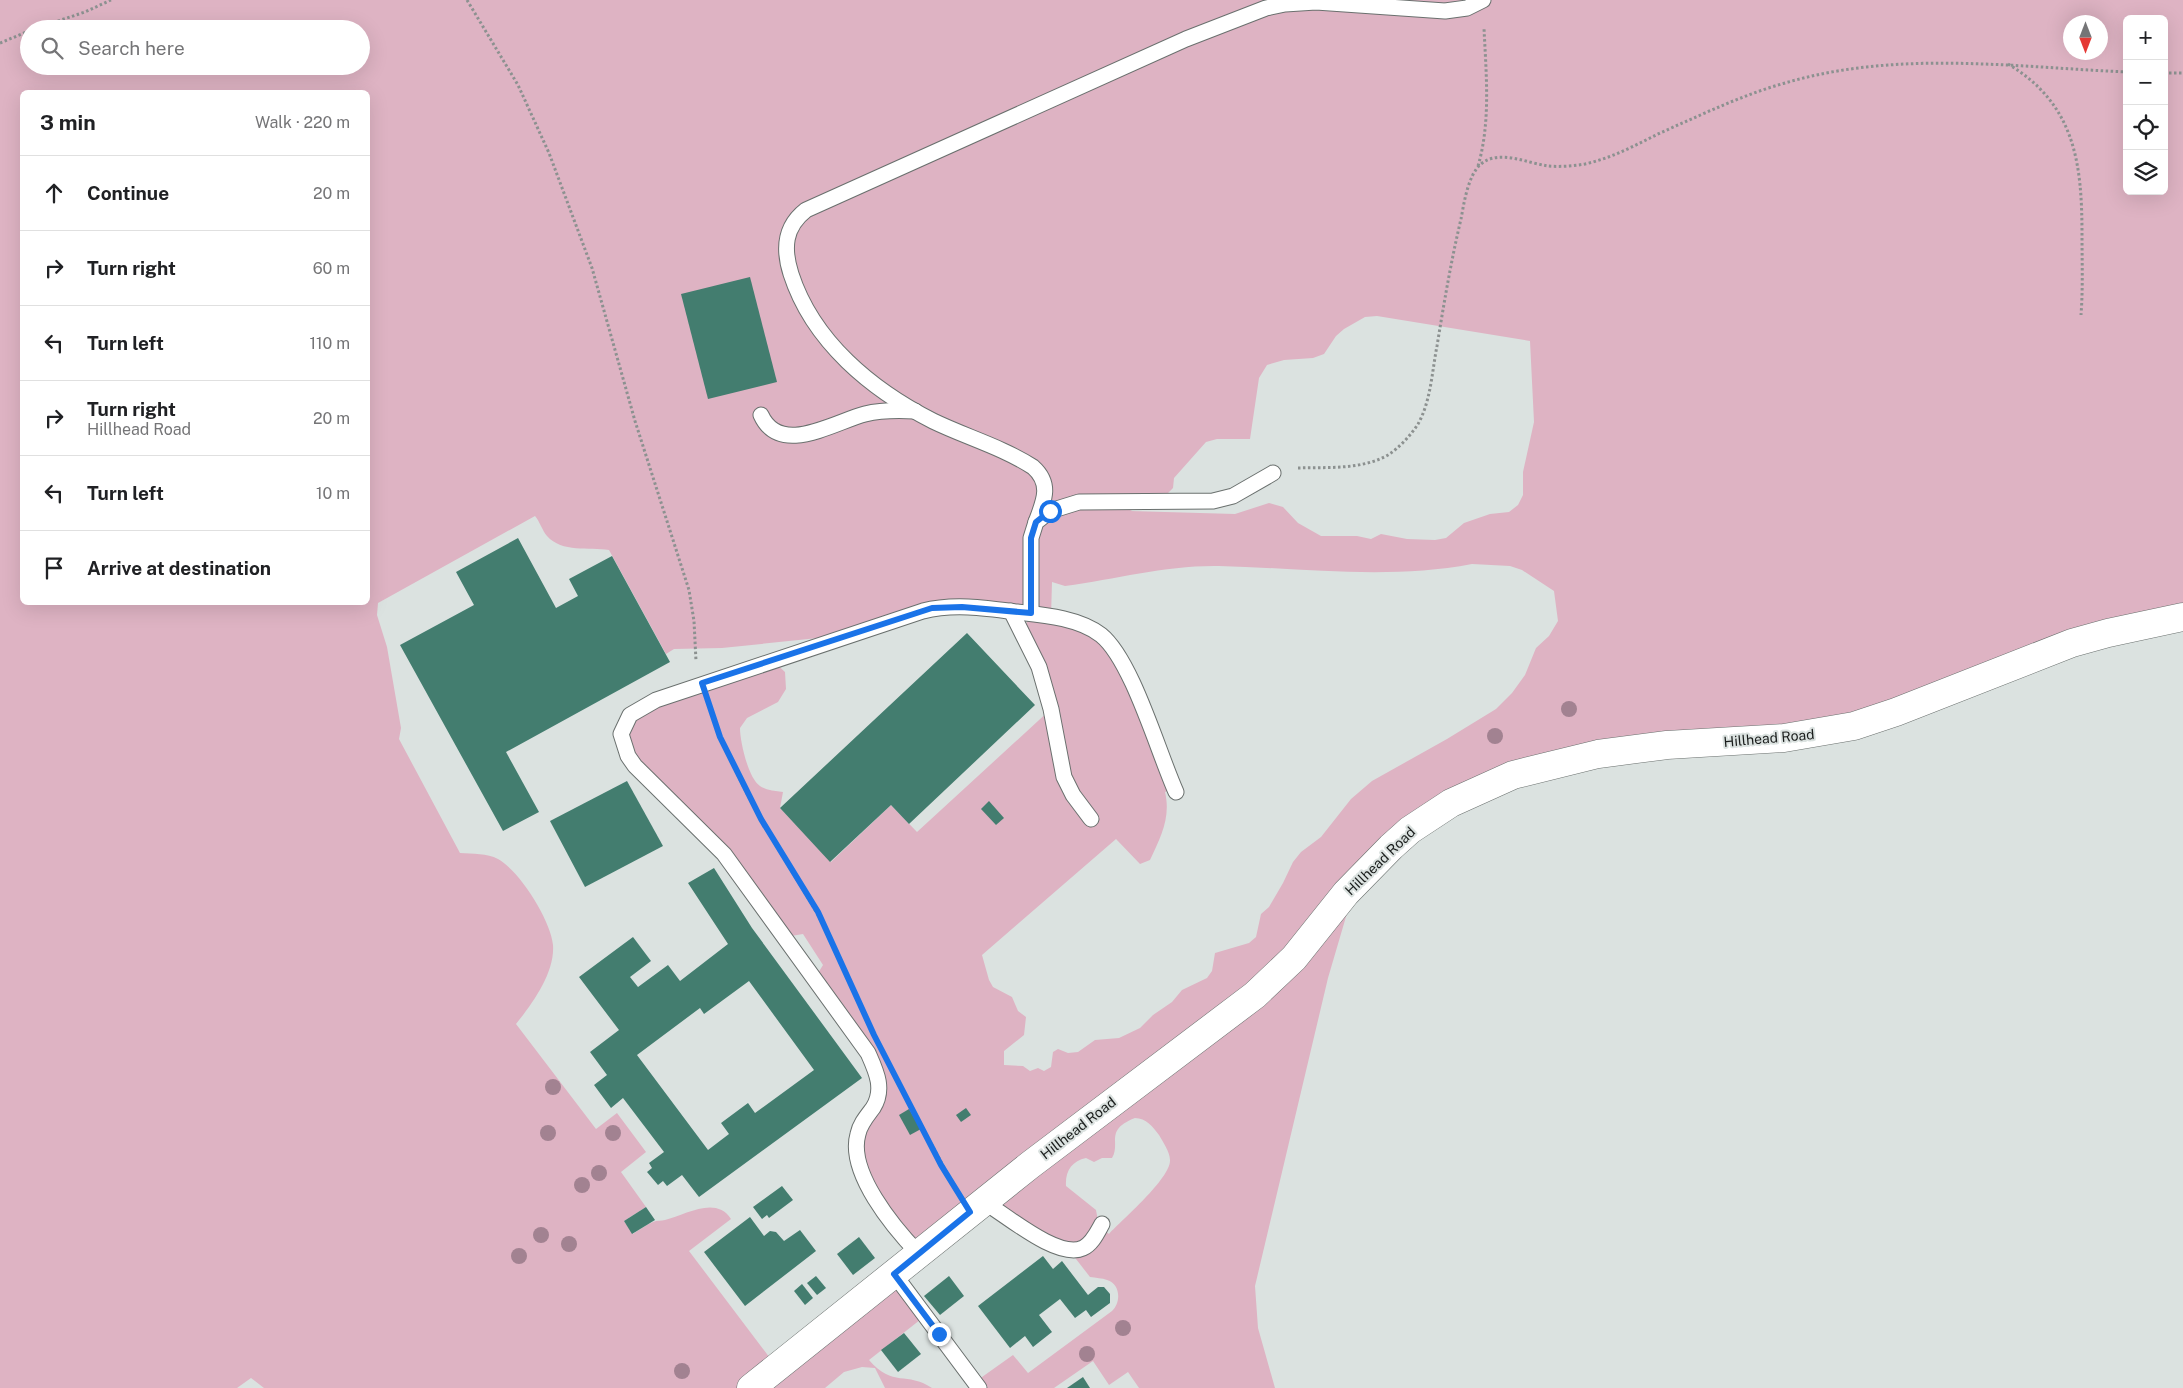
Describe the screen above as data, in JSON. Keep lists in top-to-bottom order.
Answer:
{
  "streets": {
    "street": ["Hillhead Road"]
  },
  "north": "bottom",
  "page": {
    "map_buttons": ["+", "−"],
    "search": "Search here",
    "heading": ["3 min", "Walk · 220 m"],
    "list": [
      ["Continue", "20 m"],
      ["Turn right", "60 m"],
      ["Turn left", "110 m"],
      ["Turn right", "Hillhead Road", "20 m"],
      ["Turn left", "10 m"],
      "Arrive at destination"
    ]
  }
}
